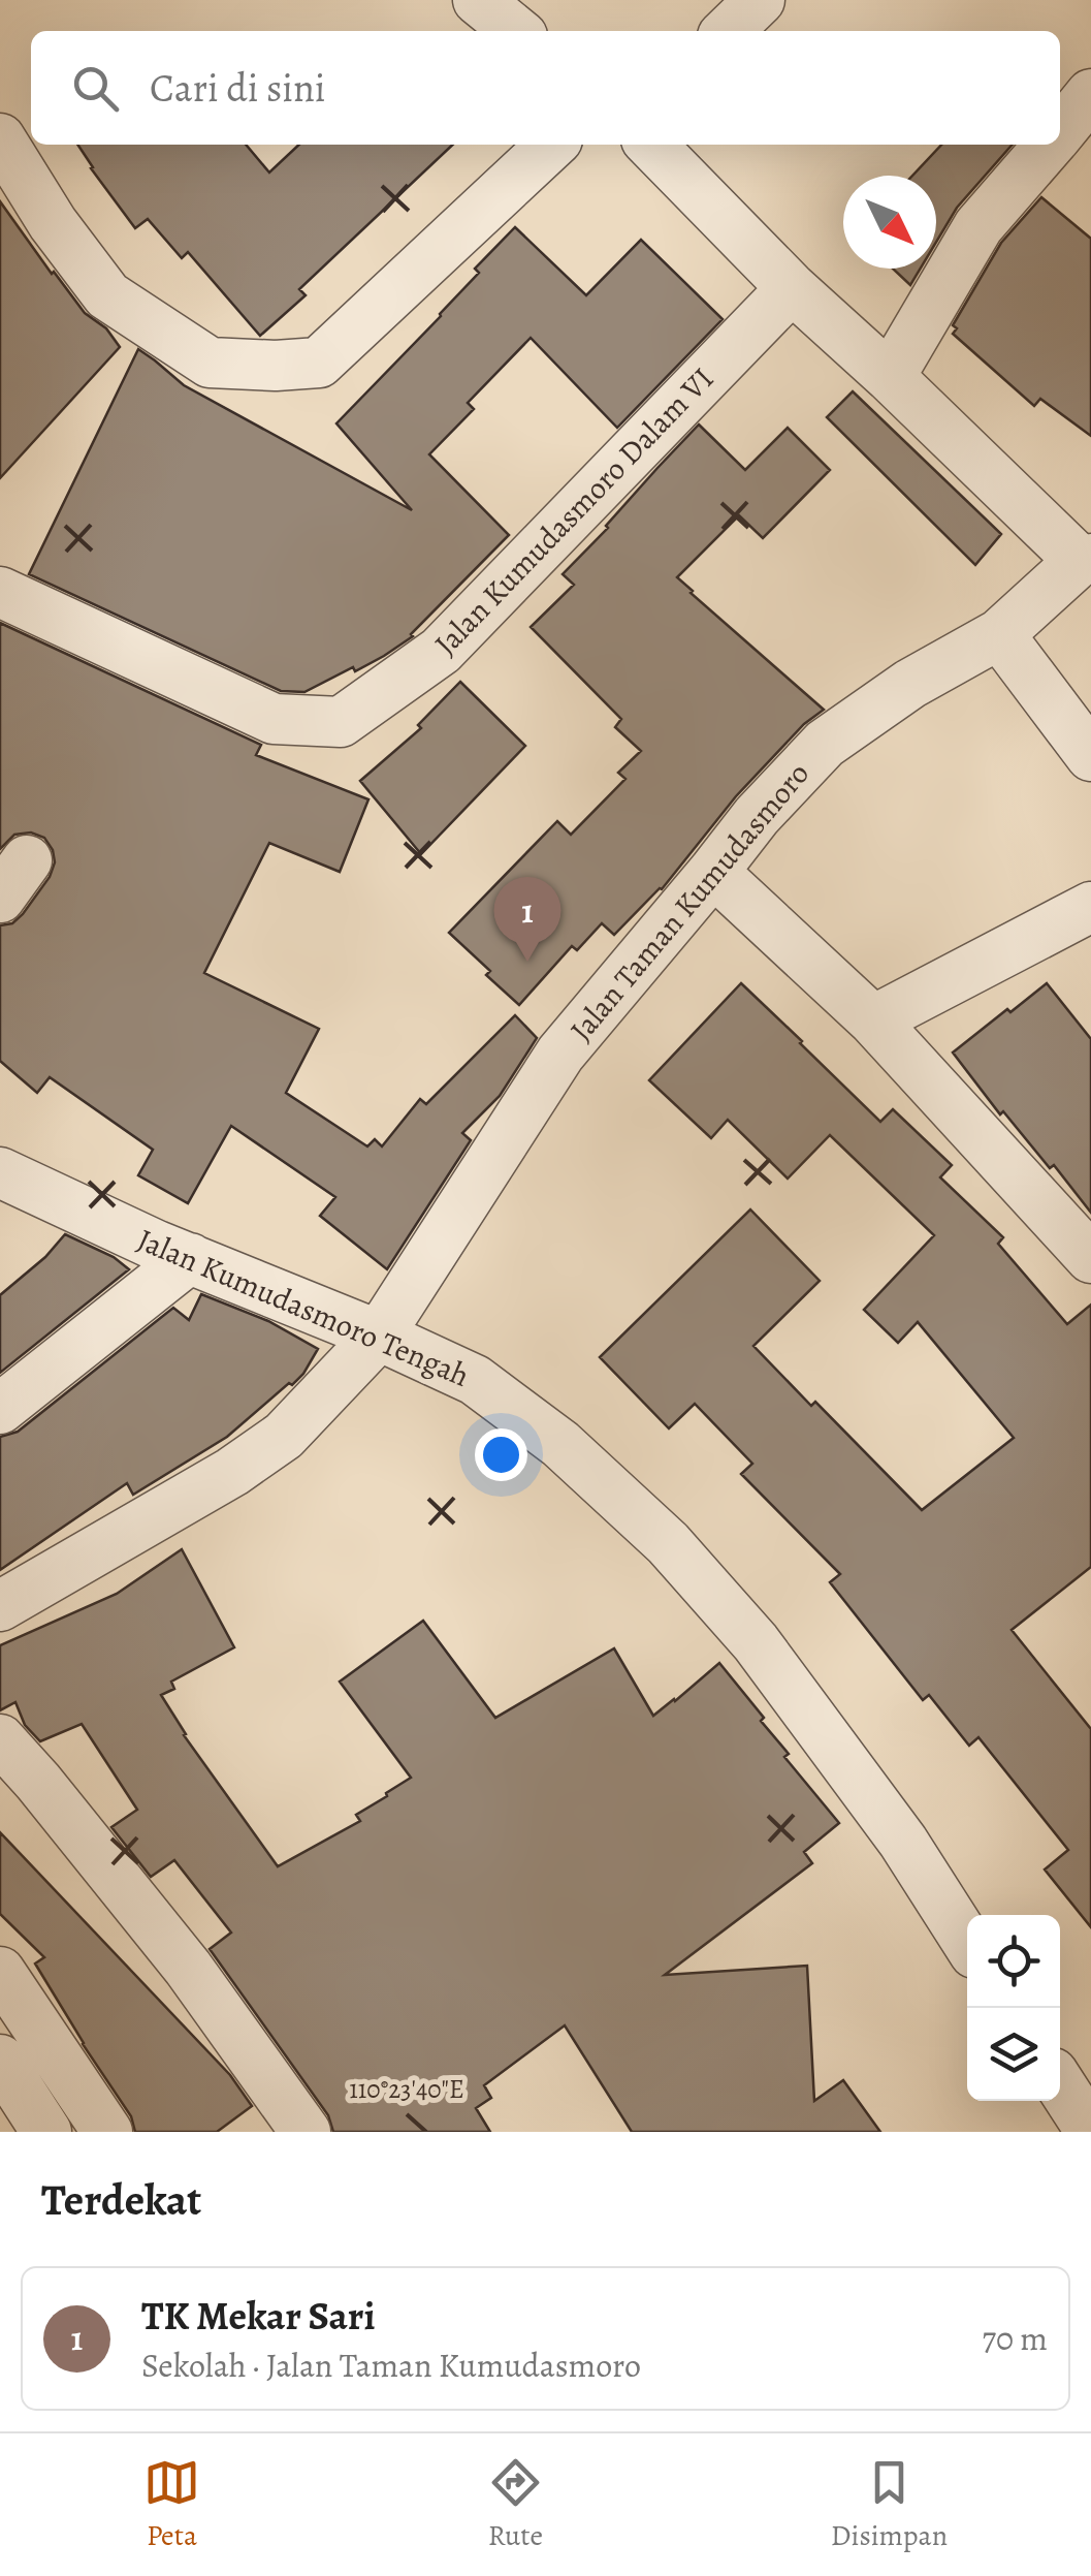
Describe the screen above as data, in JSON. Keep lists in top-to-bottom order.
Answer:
{
  "streets": {
    "street": ["Jalan Kumudasmoro Dalam VI", "Jalan Taman Kumudasmoro", "Jalan Kumudasmoro Tengah"]
  },
  "crossings": [
    ["Jalan Taman Kumudasmoro", "Jalan Kumudasmoro Tengah"]
  ],
  "north": "bottom right",
  "page": {
    "search": "Cari di sini",
    "pins": "1",
    "heading": "Terdekat",
    "list": [
      {
        "mark": "1",
        "name": "TK Mekar Sari",
        "note": "Sekolah · Jalan Taman Kumudasmoro",
        "value": "70 m"
      }
    ],
    "nav": ["Peta", "Rute", "Disimpan"]
  },
  "coordinates": ["110°23'40\"E"]
}
